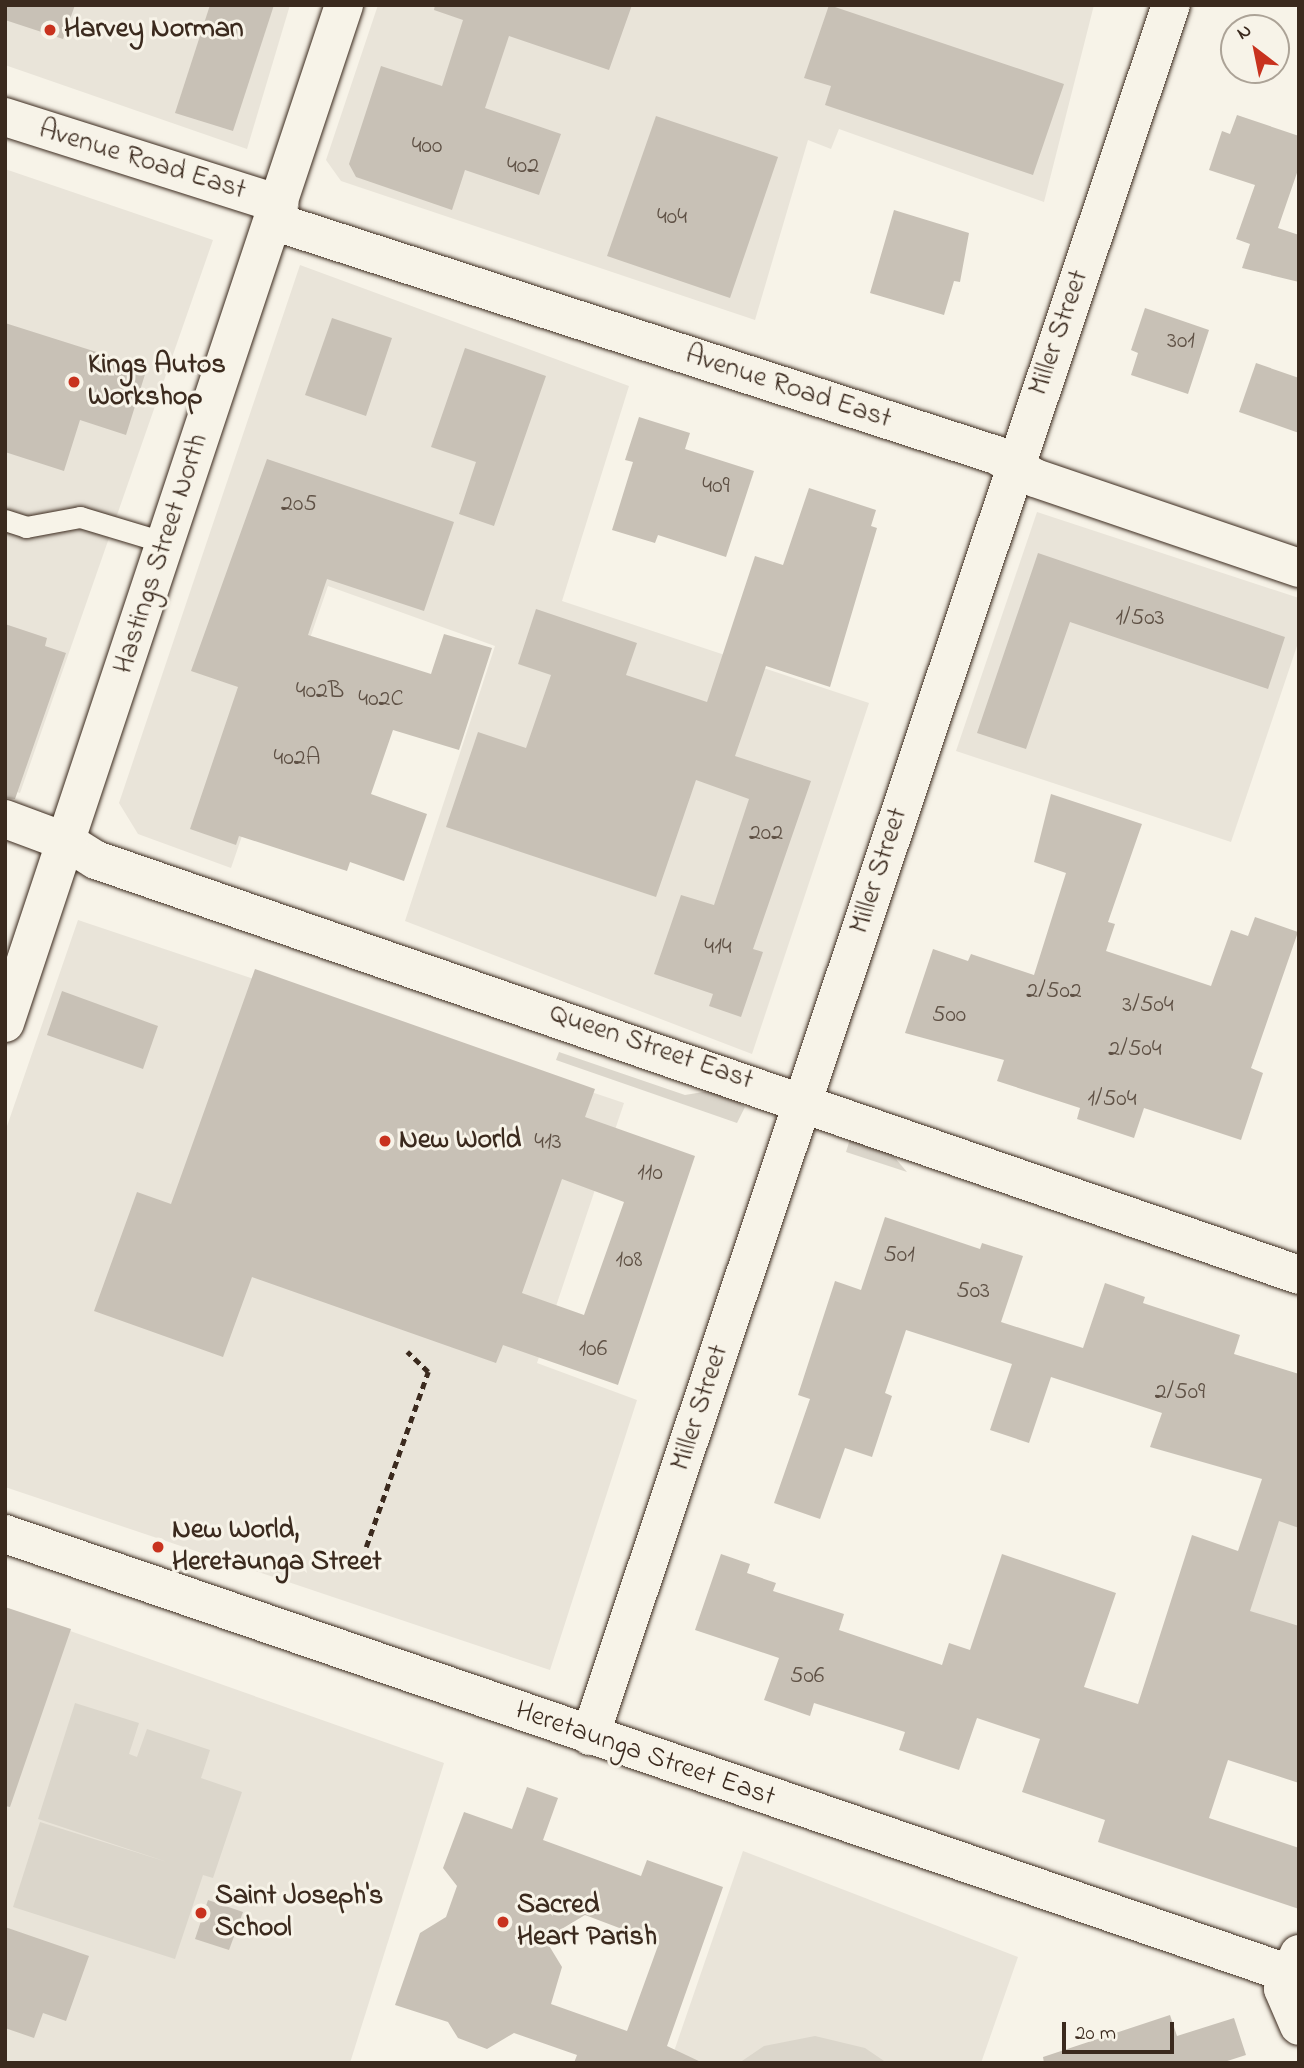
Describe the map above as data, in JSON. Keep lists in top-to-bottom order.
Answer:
{
  "streets": {
    "street": [
      "Avenue Road East",
      "Miller Street",
      "Hastings Street North",
      "Queen Street East",
      "Heretaunga Street East"
    ]
  },
  "crossings": [
    ["Avenue Road East", "Miller Street"],
    ["Avenue Road East", "Hastings Street North"],
    ["Miller Street", "Queen Street East"],
    ["Miller Street", "Heretaunga Street East"],
    ["Hastings Street North", "Queen Street East"]
  ],
  "places": [
    "Harvey Norman",
    "Kings Autos Workshop",
    "New World",
    "New World, Heretaunga Street",
    "Saint Joseph's School",
    "Sacred Heart Parish"
  ],
  "house_numbers": [
    "400",
    "402",
    "404",
    "301",
    "409",
    "205",
    "1/503",
    "402B",
    "402C",
    "402A",
    "202",
    "414",
    "2/502",
    "3/504",
    "500",
    "2/504",
    "1/504",
    "413",
    "110",
    "501",
    "108",
    "503",
    "106",
    "2/509",
    "506"
  ],
  "scale_bar": "20 m",
  "north": "top left"
}
